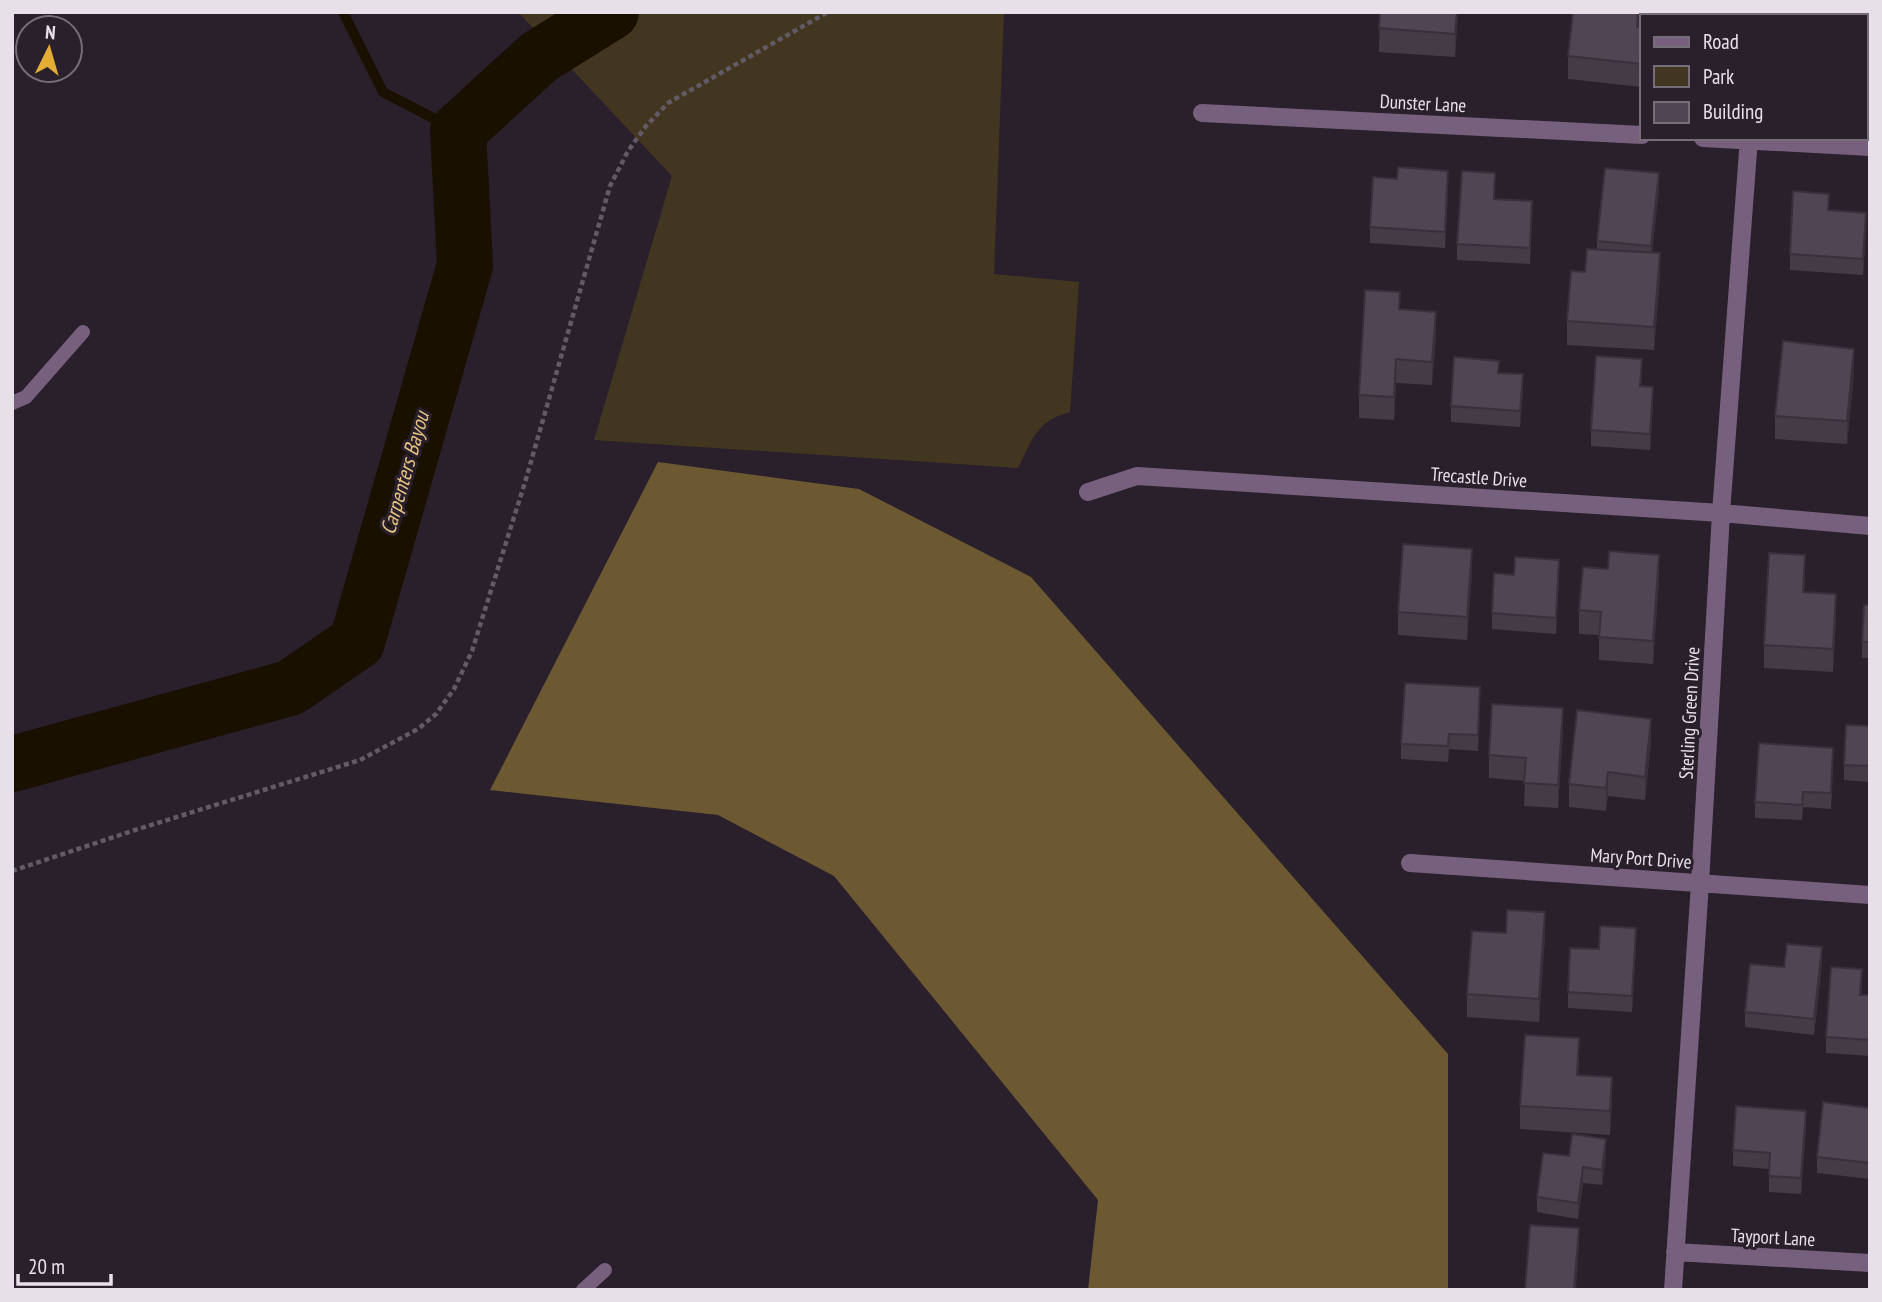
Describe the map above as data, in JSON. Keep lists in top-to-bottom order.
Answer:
{
  "streets": {
    "street": [
      "Dunster Lane",
      "Trecastle Drive",
      "Sterling Green Drive",
      "Mary Port Drive",
      "Tayport Lane"
    ]
  },
  "crossings": [
    ["Trecastle Drive", "Sterling Green Drive"],
    ["Sterling Green Drive", "Mary Port Drive"],
    ["Sterling Green Drive", "Tayport Lane"]
  ],
  "water": ["Carpenters Bayou"],
  "legend": ["Road", "Park", "Building"],
  "scale_bar": "20 m",
  "north": "top"
}
